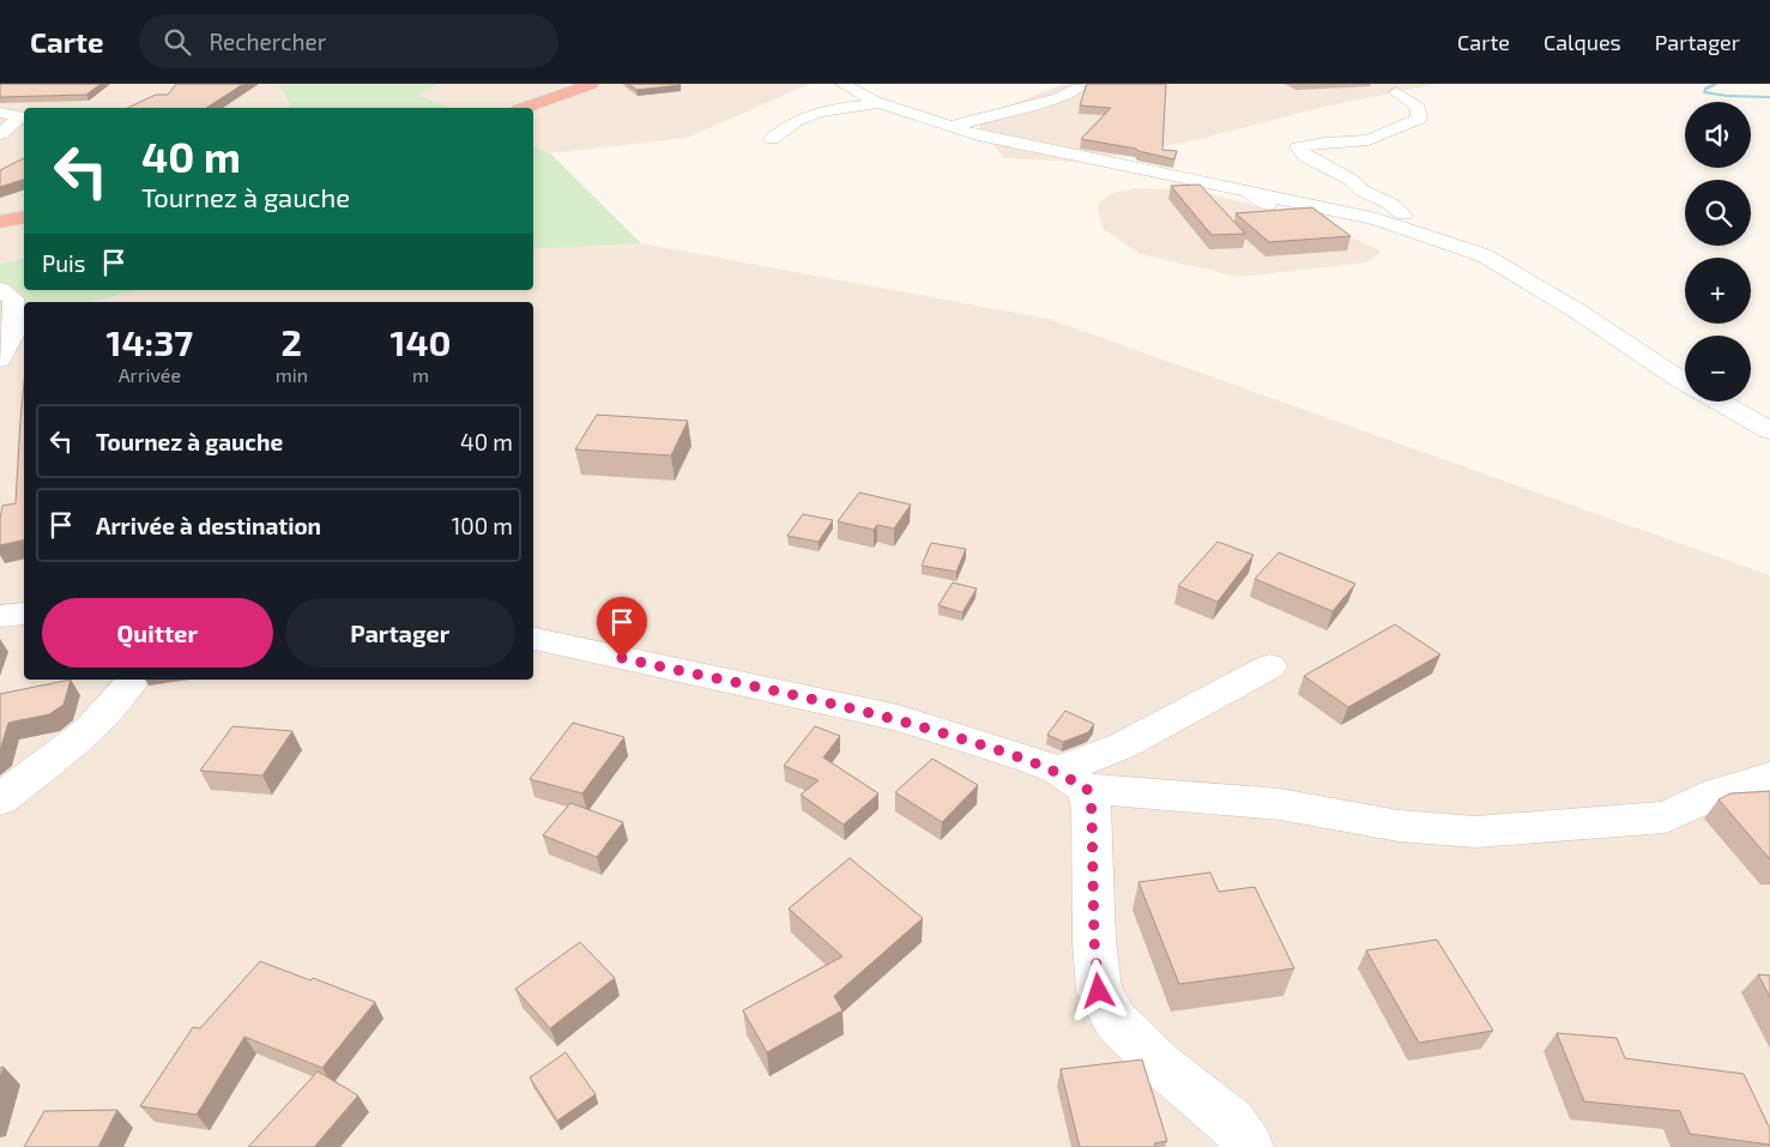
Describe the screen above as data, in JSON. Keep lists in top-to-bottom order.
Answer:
{
  "page": {
    "header": "Carte",
    "search": "Rechercher",
    "nav": ["Carte", "Calques", "Partager"],
    "map_buttons": ["+", "−"],
    "turn": ["40 m", "Tournez à gauche"],
    "then": "Puis",
    "eta": [
      "14:37",
      "Arrivée",
      "2",
      "min",
      "140",
      "m"
    ],
    "list": [
      {
        "name": "Tournez à gauche",
        "value": "40 m"
      },
      {
        "name": "Arrivée à destination",
        "value": "100 m"
      }
    ],
    "buttons": ["Quitter", "Partager"]
  }
}
